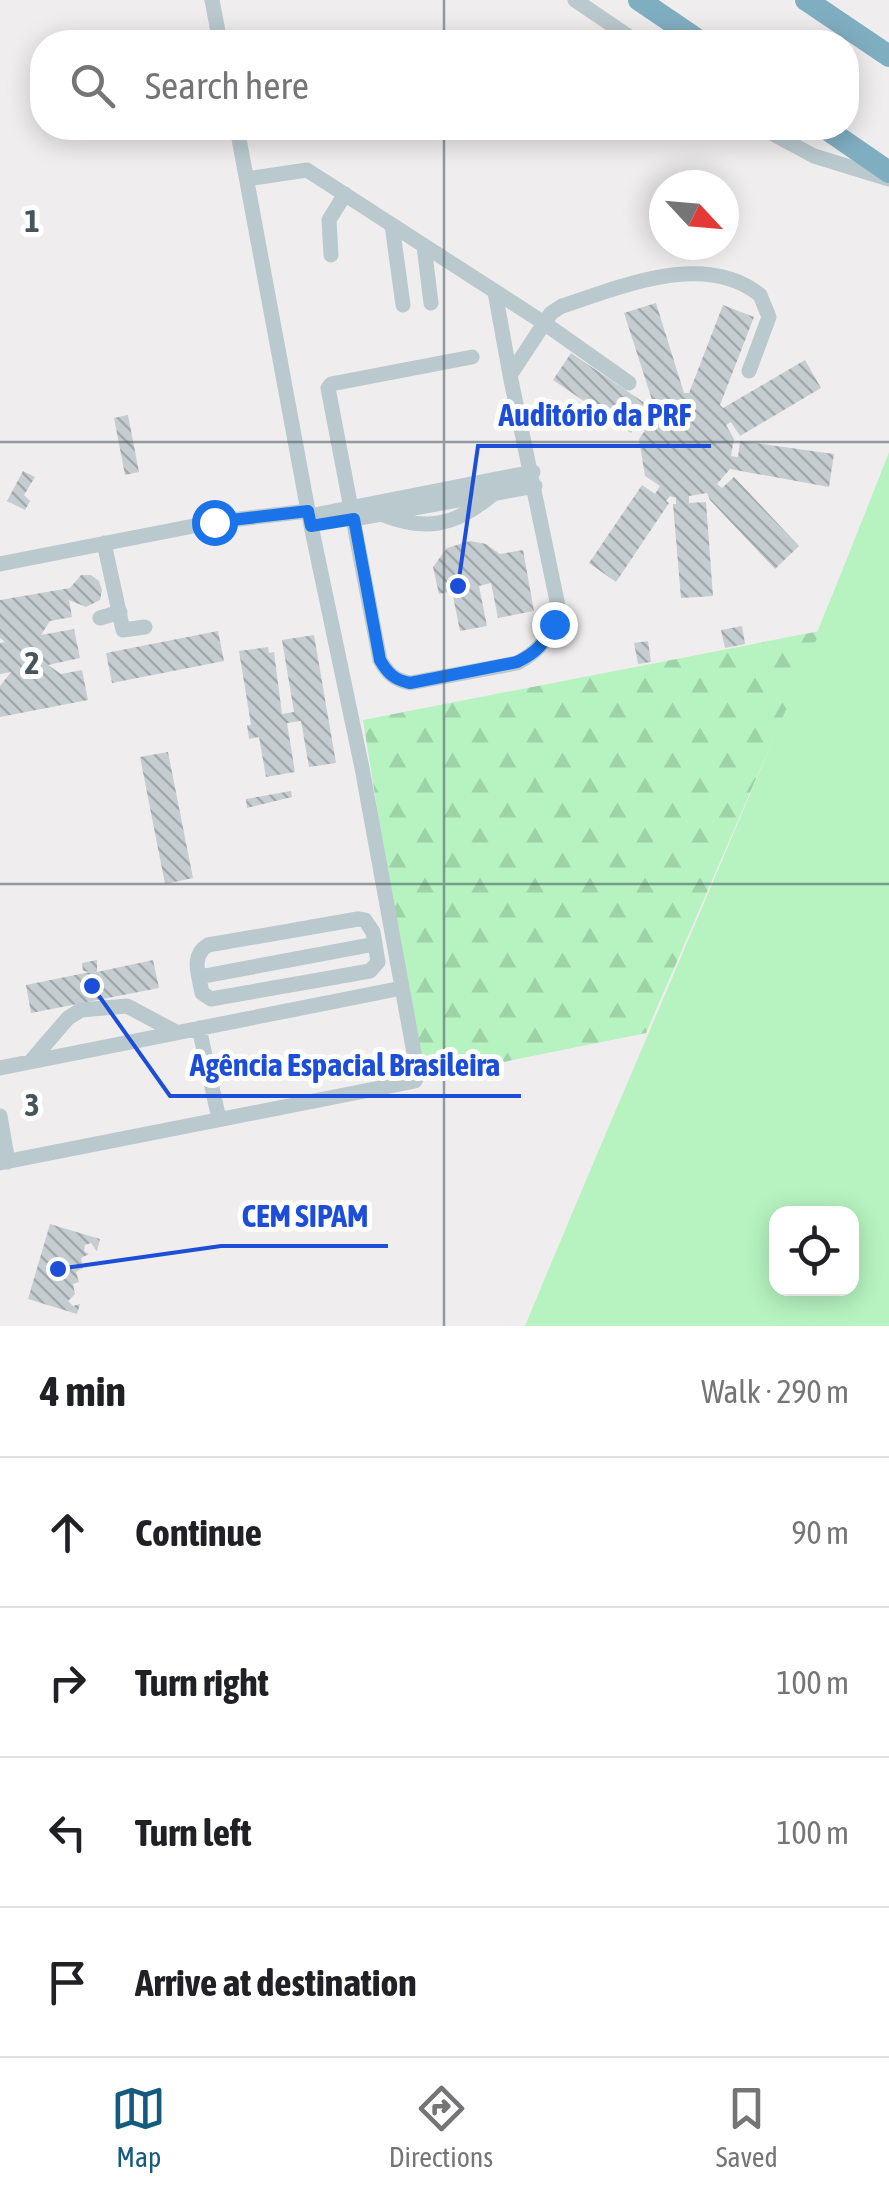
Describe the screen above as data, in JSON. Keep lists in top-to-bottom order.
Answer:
{
  "places": ["Auditório da PRF", "Agência Espacial Brasileira", "CEM SIPAM"],
  "north": "bottom right",
  "page": {
    "search": "Search here",
    "heading": ["4 min", "Walk · 290 m"],
    "list": [
      ["Continue", "90 m"],
      ["Turn right", "100 m"],
      ["Turn left", "100 m"],
      "Arrive at destination"
    ],
    "nav": ["Map", "Directions", "Saved"]
  },
  "grid": {
    "rows": ["1", "2", "3"]
  }
}
